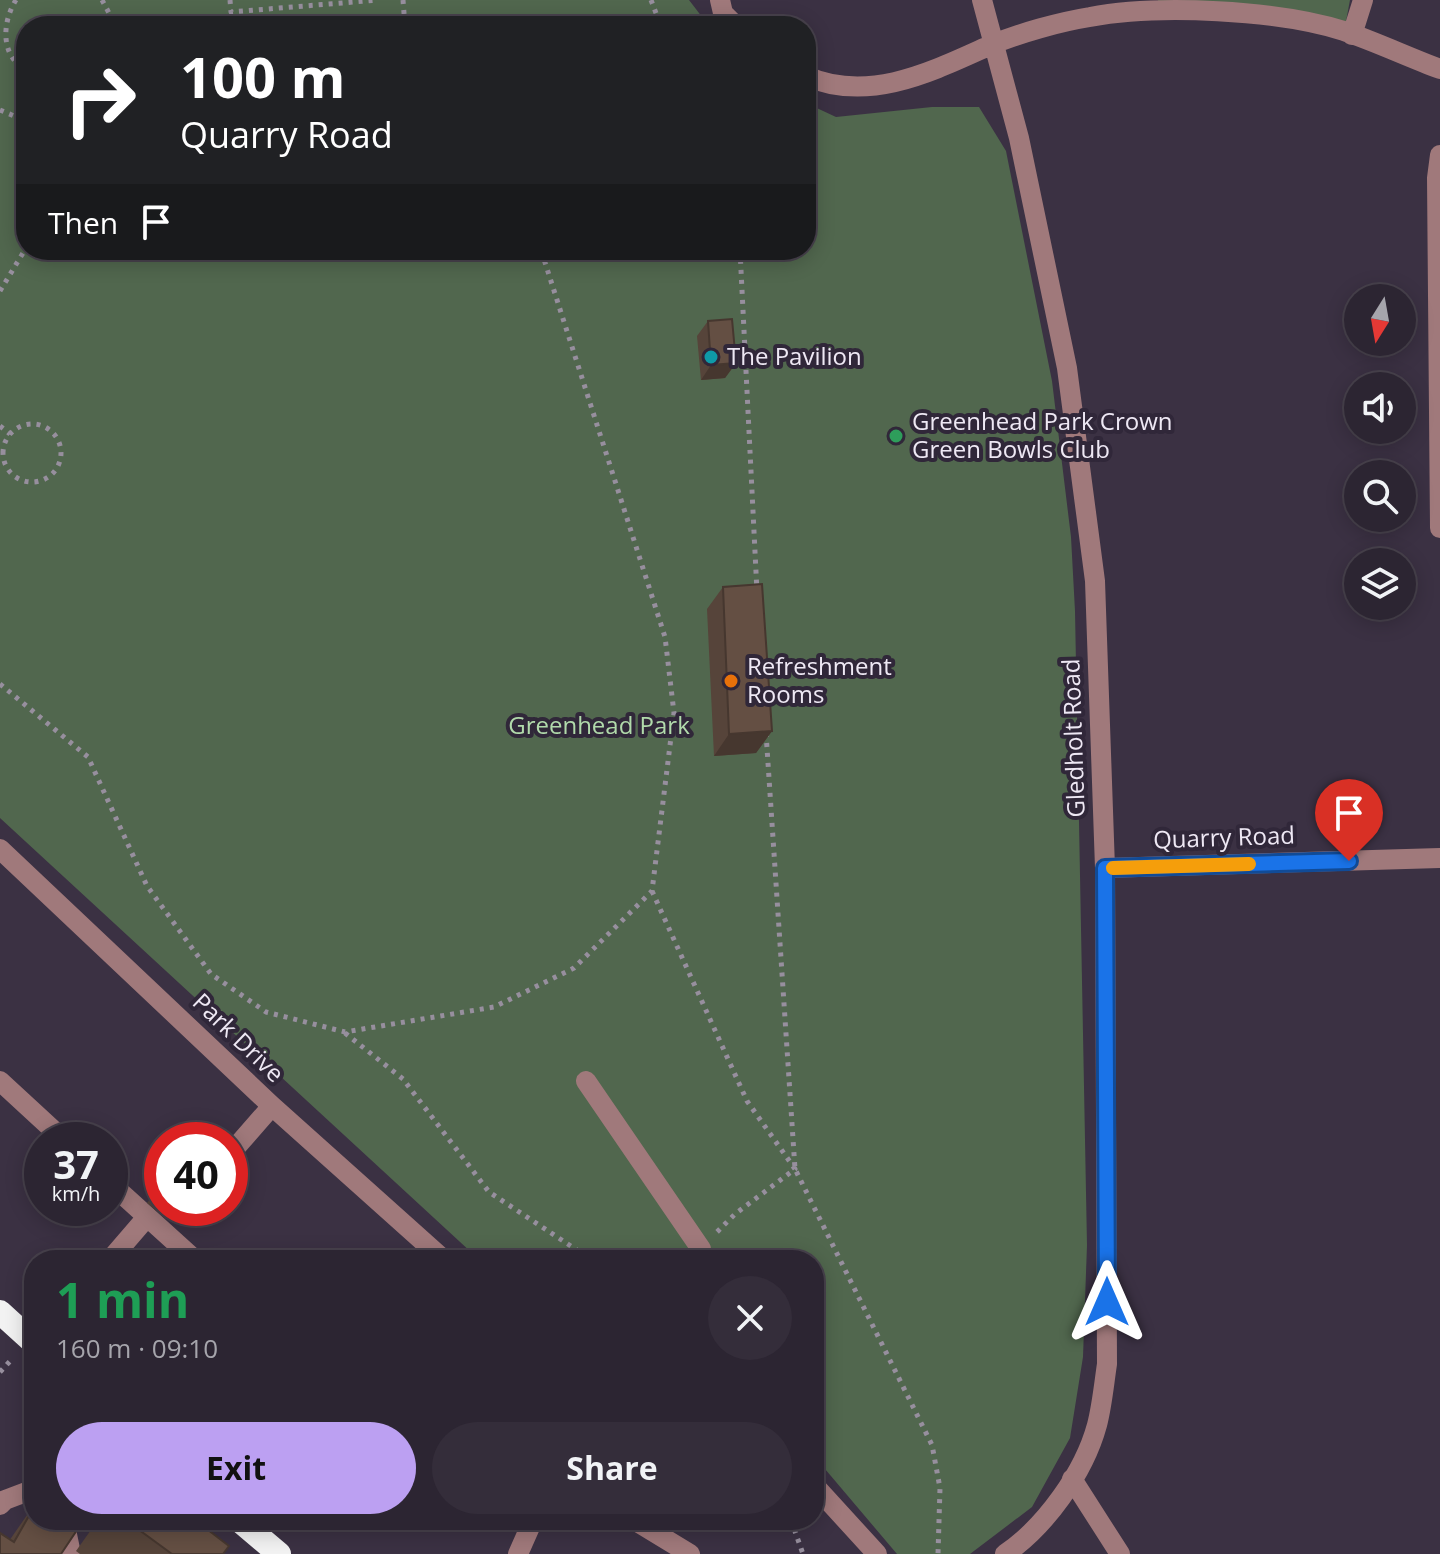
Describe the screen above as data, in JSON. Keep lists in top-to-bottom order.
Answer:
{
  "streets": {
    "street": ["Gledholt Road", "Quarry Road", "Park Drive"]
  },
  "crossings": [
    ["Gledholt Road", "Quarry Road"]
  ],
  "parks": ["Greenhead Park"],
  "places": ["The Pavilion", "Greenhead Park Crown Green Bowls Club", "Refreshment Rooms"],
  "north": "bottom",
  "page": {
    "turn": ["100 m", "Quarry Road"],
    "then": "Then",
    "speed": "37 km/h",
    "limit": "40",
    "heading": ["1 min", "160 m · 09:10"],
    "buttons": ["Exit", "Share"]
  }
}
